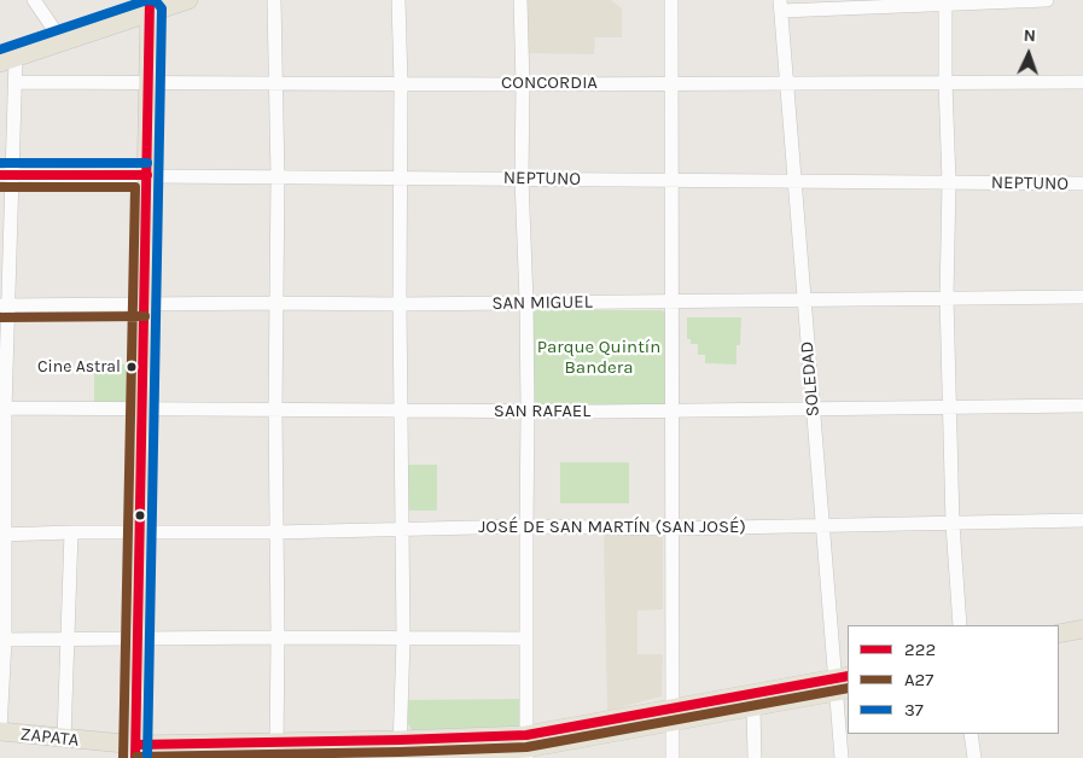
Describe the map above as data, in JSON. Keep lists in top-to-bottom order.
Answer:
{
  "streets": {
    "main road": ["ZAPATA"],
    "street": [
      "CONCORDIA",
      "NEPTUNO",
      "SAN MIGUEL",
      "SOLEDAD",
      "SAN RAFAEL",
      "JOSÉ DE SAN MARTÍN (SAN JOSÉ)"
    ]
  },
  "crossings": [
    ["CONCORDIA", "SOLEDAD"],
    ["NEPTUNO", "SOLEDAD"],
    ["SAN MIGUEL", "SOLEDAD"],
    ["SOLEDAD", "SAN RAFAEL"],
    ["SOLEDAD", "JOSÉ DE SAN MARTÍN (SAN JOSÉ)"]
  ],
  "parks": ["Parque Quintín Bandera"],
  "places": ["Cine Astral"],
  "lines": ["transit line 222", "transit line 37", "transit line A27"],
  "legend": ["222", "A27", "37"],
  "north": "top"
}
